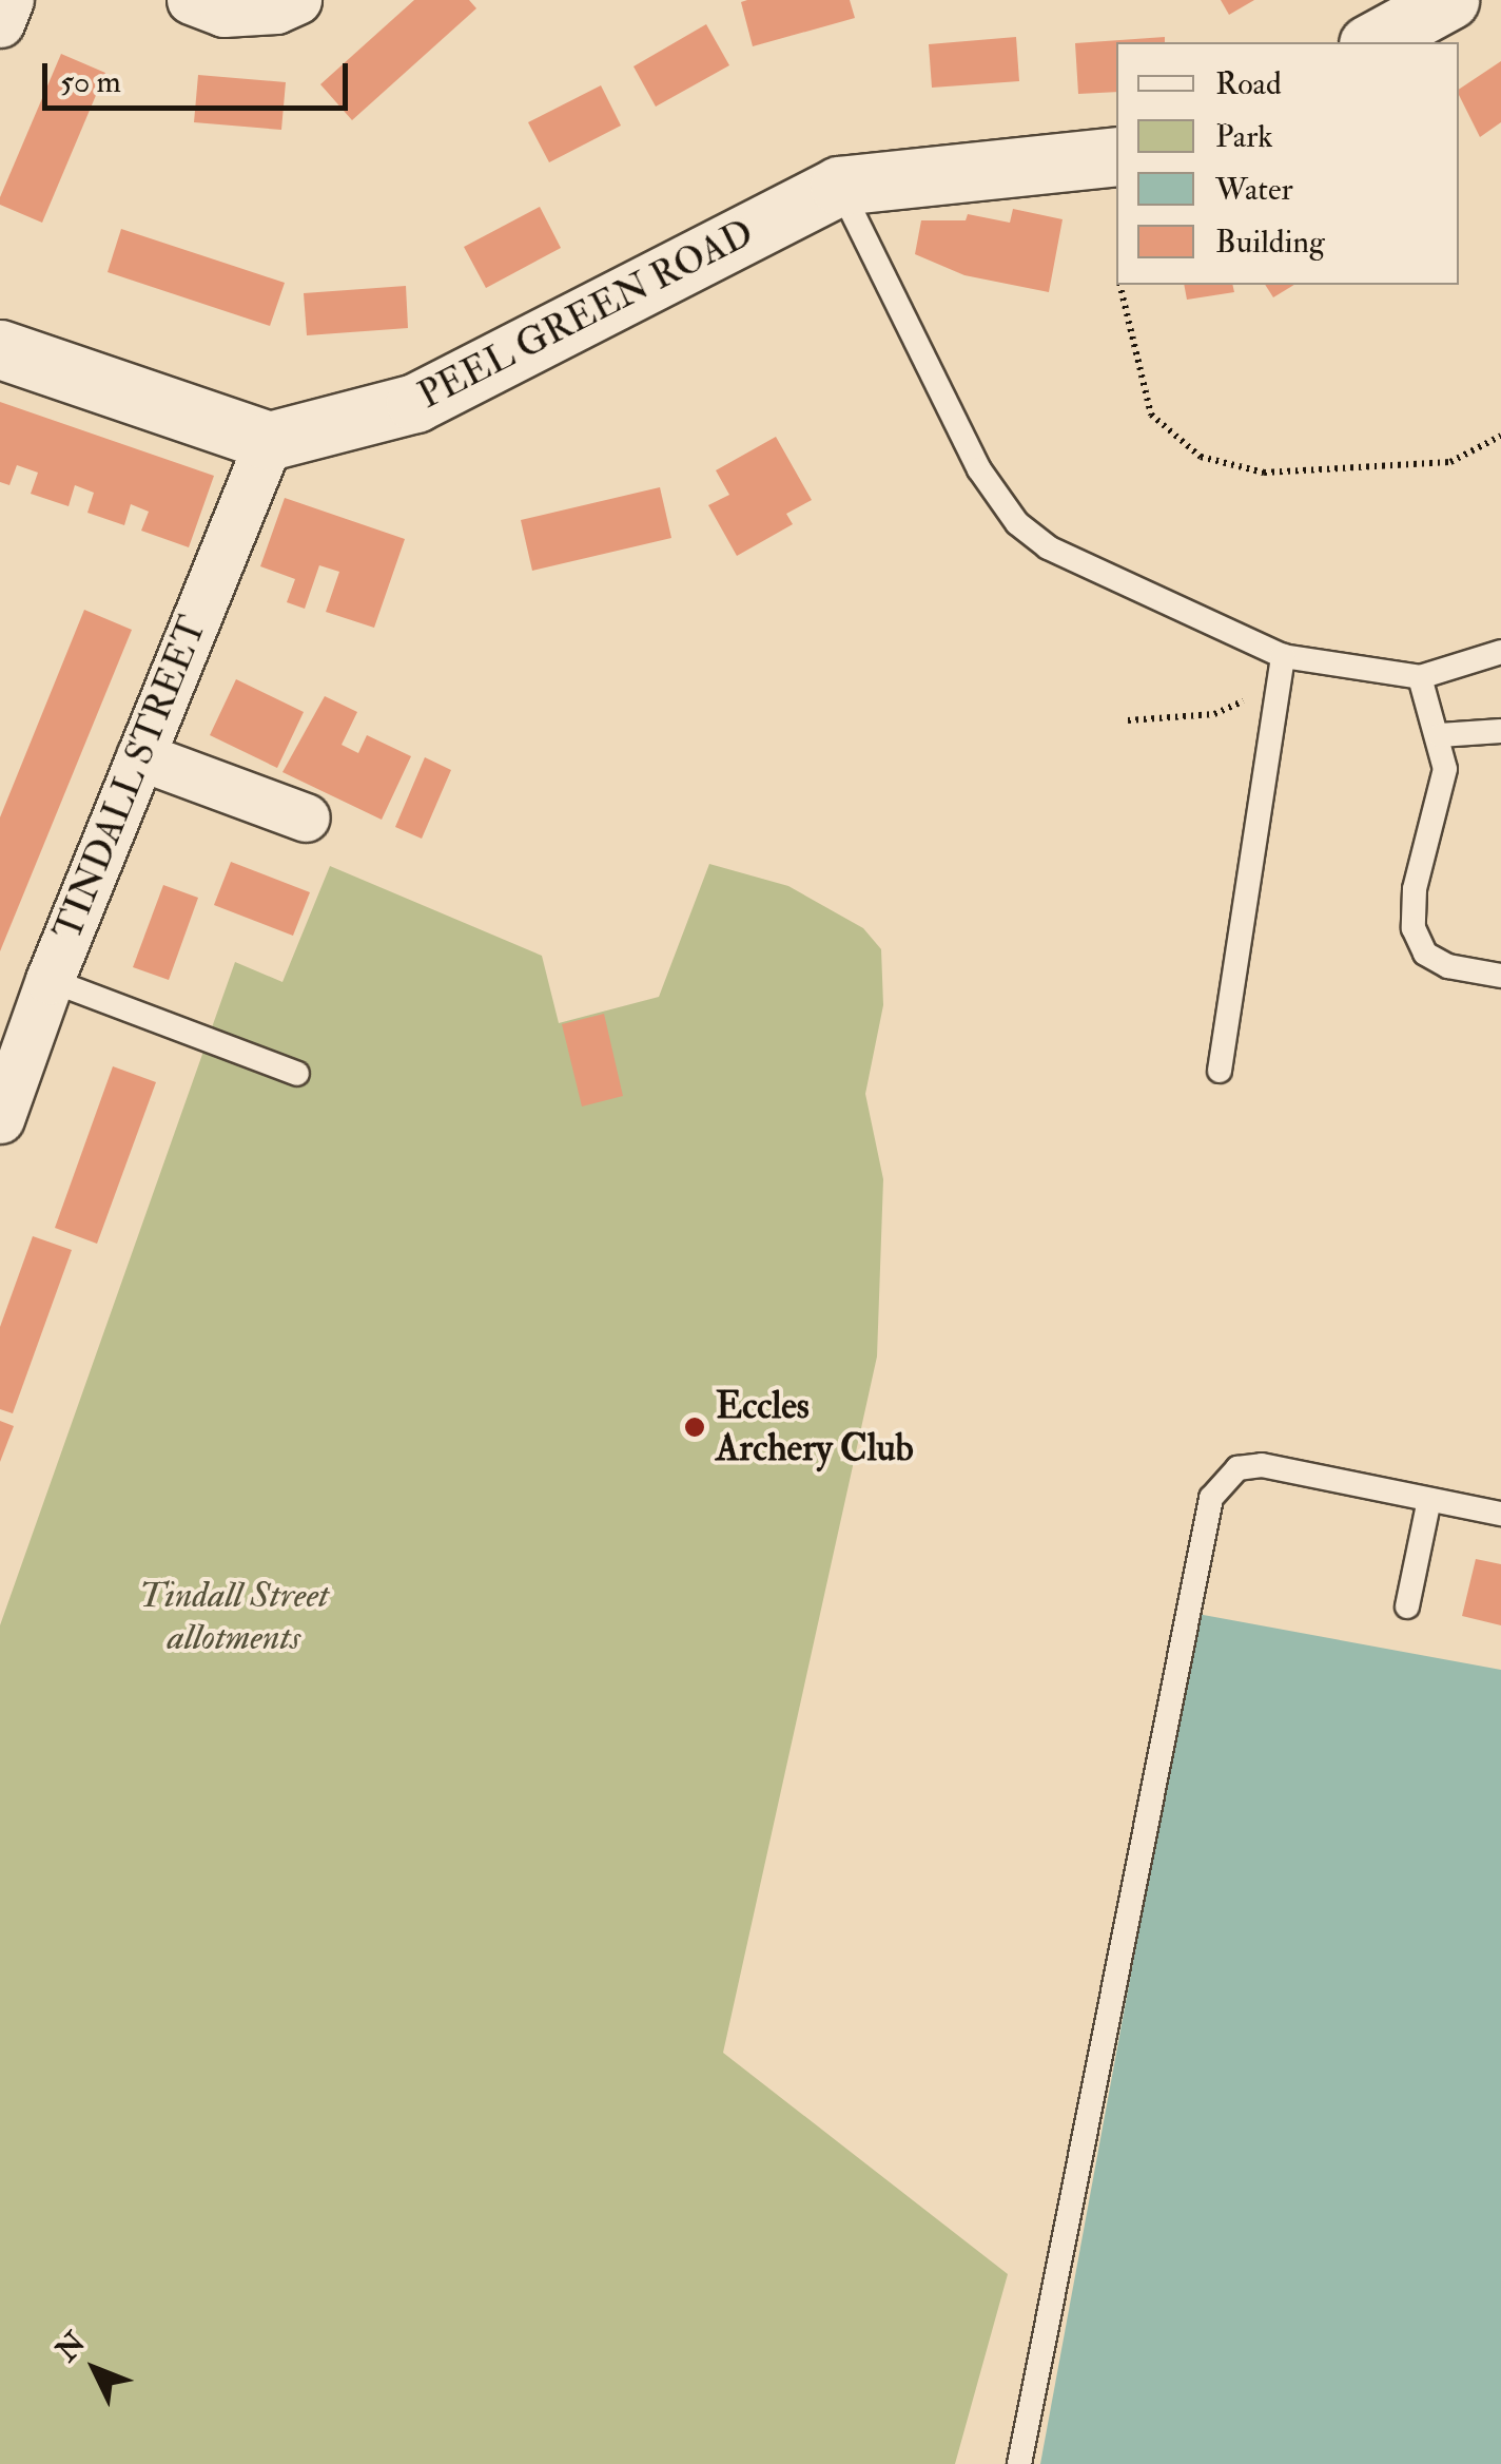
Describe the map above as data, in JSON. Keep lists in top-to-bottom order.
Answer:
{
  "streets": {
    "street": ["PEEL GREEN ROAD", "TINDALL STREET"]
  },
  "crossings": [
    ["PEEL GREEN ROAD", "TINDALL STREET"]
  ],
  "parks": ["Tindall Street allotments"],
  "places": ["Eccles Archery Club"],
  "legend": [
    "Road",
    "Park",
    "Water",
    "Building"
  ],
  "scale_bar": "50 m",
  "north": "top left"
}
